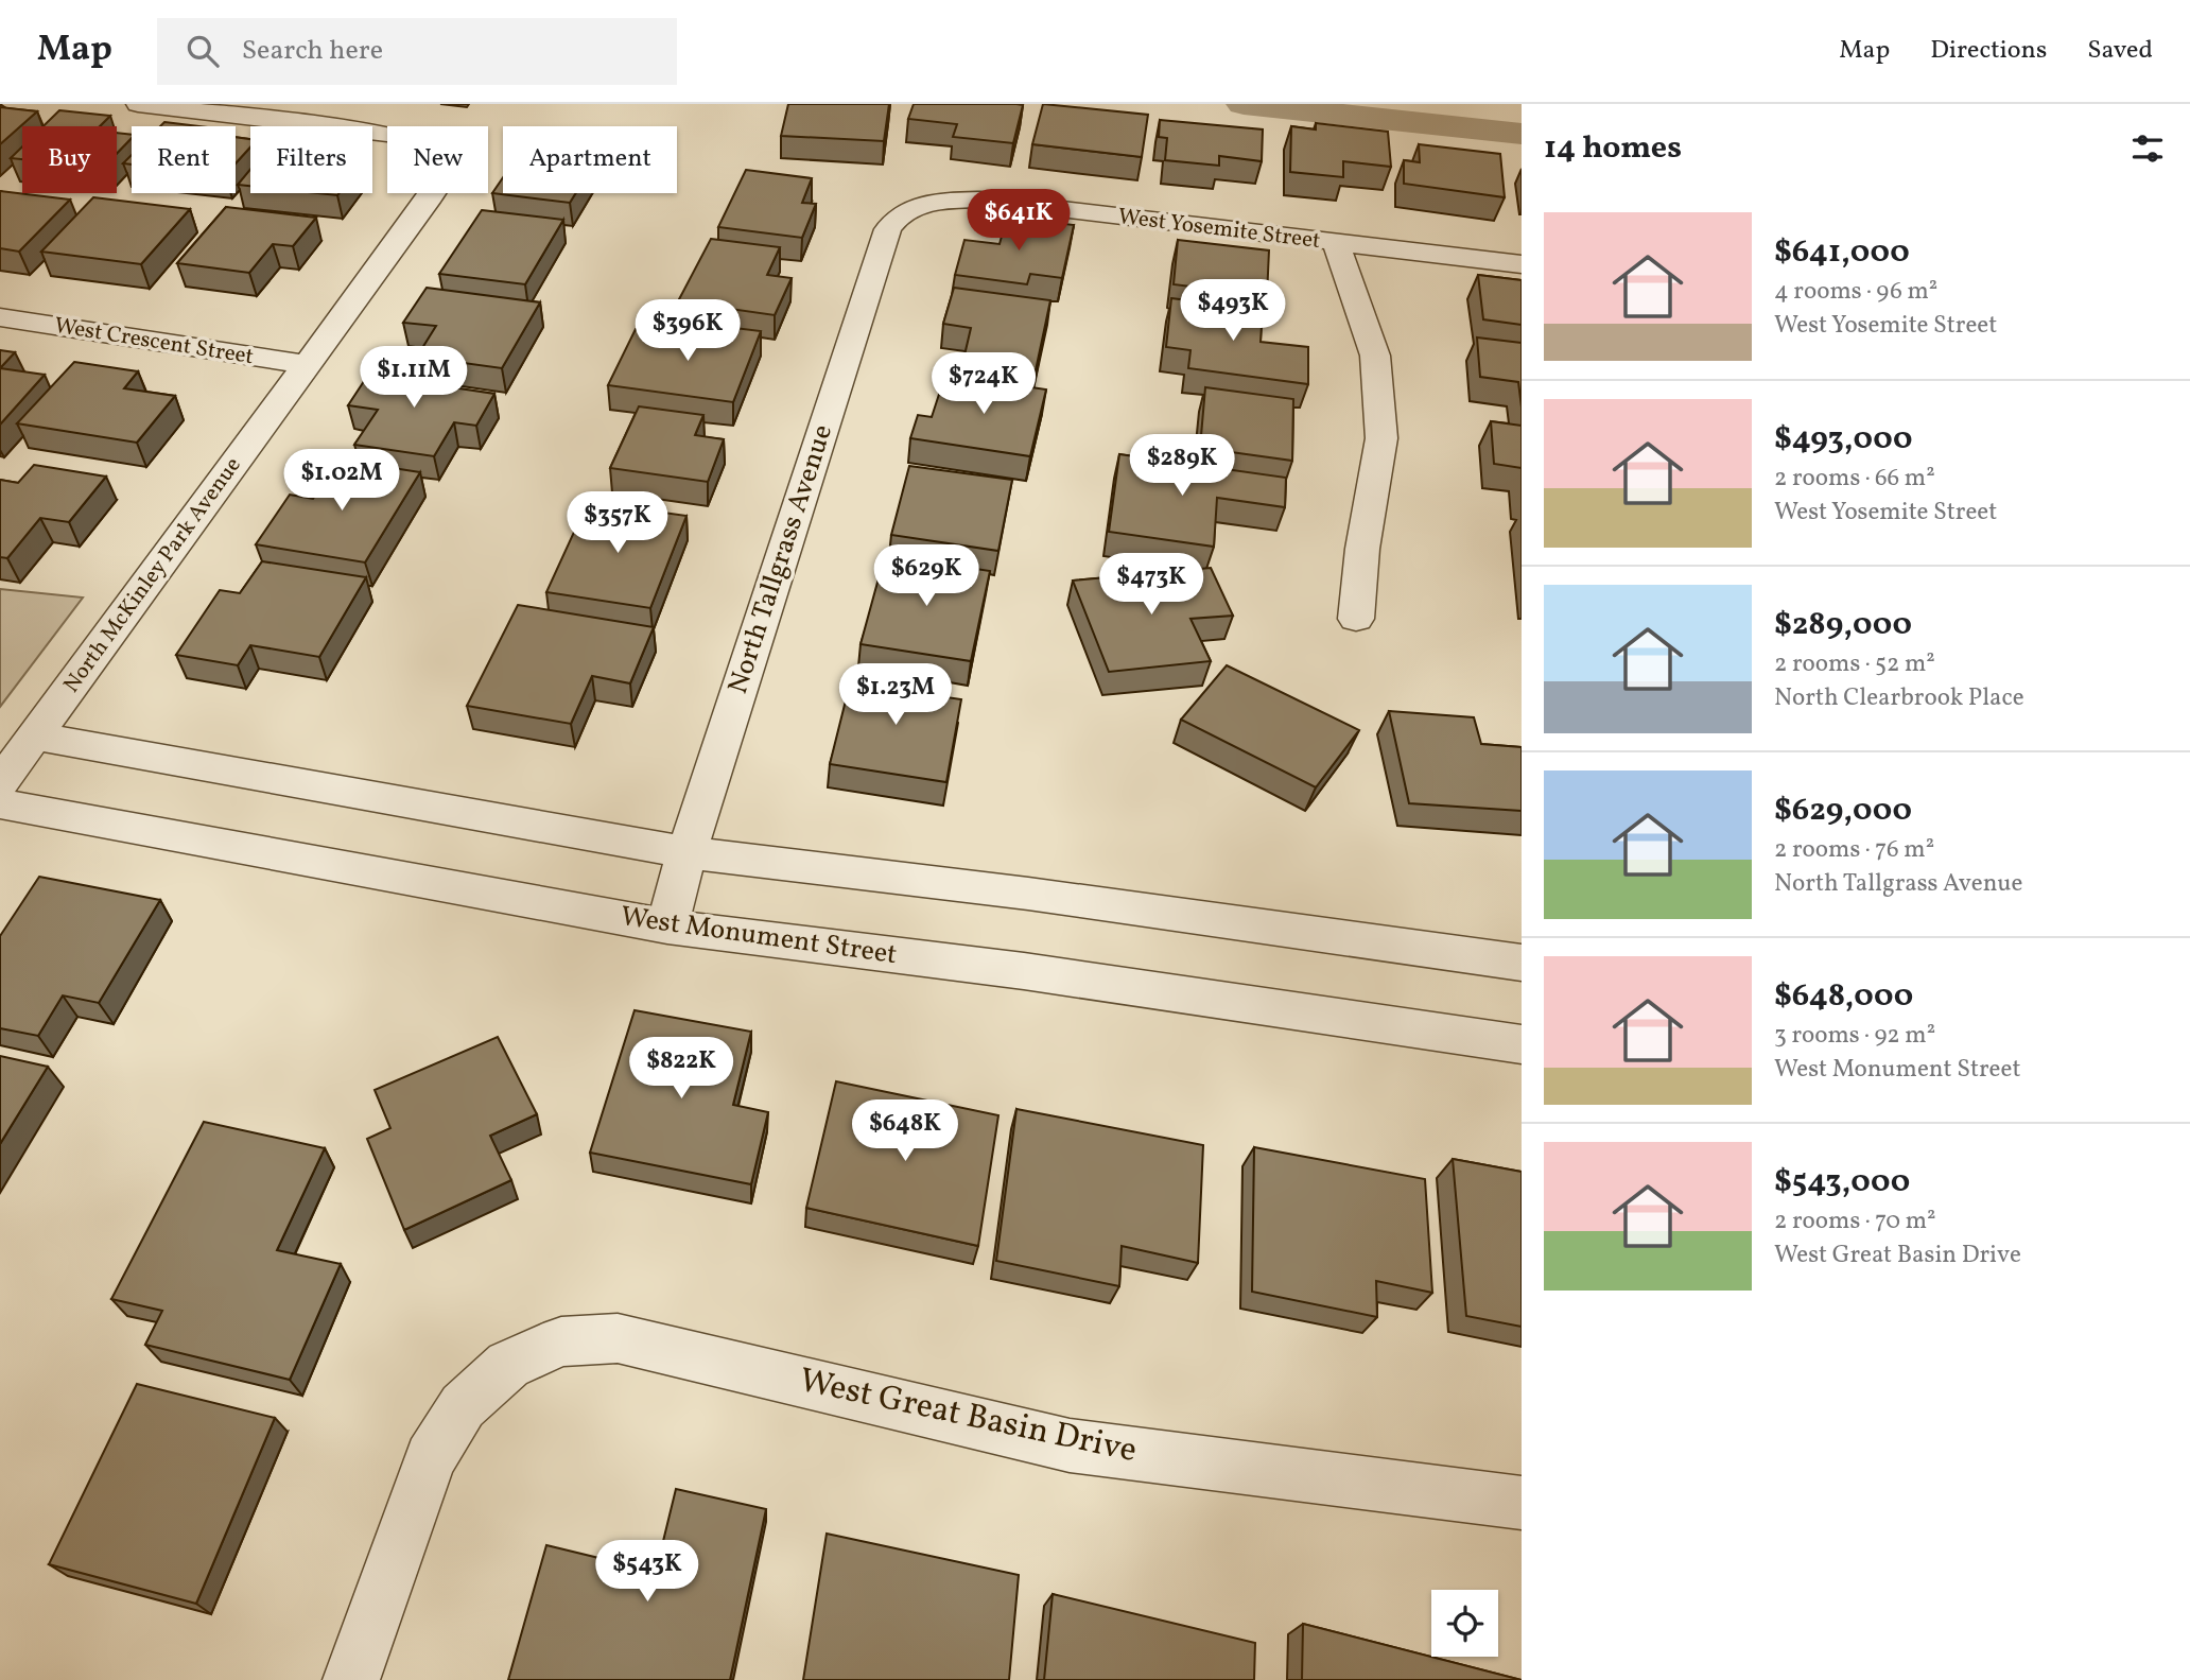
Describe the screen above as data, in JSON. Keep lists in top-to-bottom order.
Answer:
{
  "streets": {
    "street": [
      "West Yosemite Street",
      "West Crescent Street",
      "North Tallgrass Avenue",
      "North McKinley Park Avenue",
      "West Monument Street",
      "West Great Basin Drive"
    ]
  },
  "crossings": [
    ["West Yosemite Street", "North Tallgrass Avenue"],
    ["West Crescent Street", "North McKinley Park Avenue"],
    ["North Tallgrass Avenue", "West Monument Street"]
  ],
  "page": {
    "header": "Map",
    "search": "Search here",
    "nav": ["Map", "Directions", "Saved"],
    "heading": "14 homes",
    "chip": [
      "Buy",
      "Rent",
      "Filters",
      "New",
      "Apartment"
    ],
    "price": [
      "$641K",
      "$493K",
      "$396K",
      "$1.11M",
      "$724K",
      "$289K",
      "$1.02M",
      "$357K",
      "$629K",
      "$473K",
      "$1.23M",
      "$822K",
      "$648K",
      "$543K"
    ],
    "list": [
      {
        "name": "$641,000",
        "note": "4 rooms · 96 m² · West Yosemite Street"
      },
      {
        "name": "$493,000",
        "note": "2 rooms · 66 m² · West Yosemite Street"
      },
      {
        "name": "$289,000",
        "note": "2 rooms · 52 m² · North Clearbrook Place"
      },
      {
        "name": "$629,000",
        "note": "2 rooms · 76 m² · North Tallgrass Avenue"
      },
      {
        "name": "$648,000",
        "note": "3 rooms · 92 m² · West Monument Street"
      },
      {
        "name": "$543,000",
        "note": "2 rooms · 70 m² · West Great Basin Drive"
      }
    ]
  }
}
